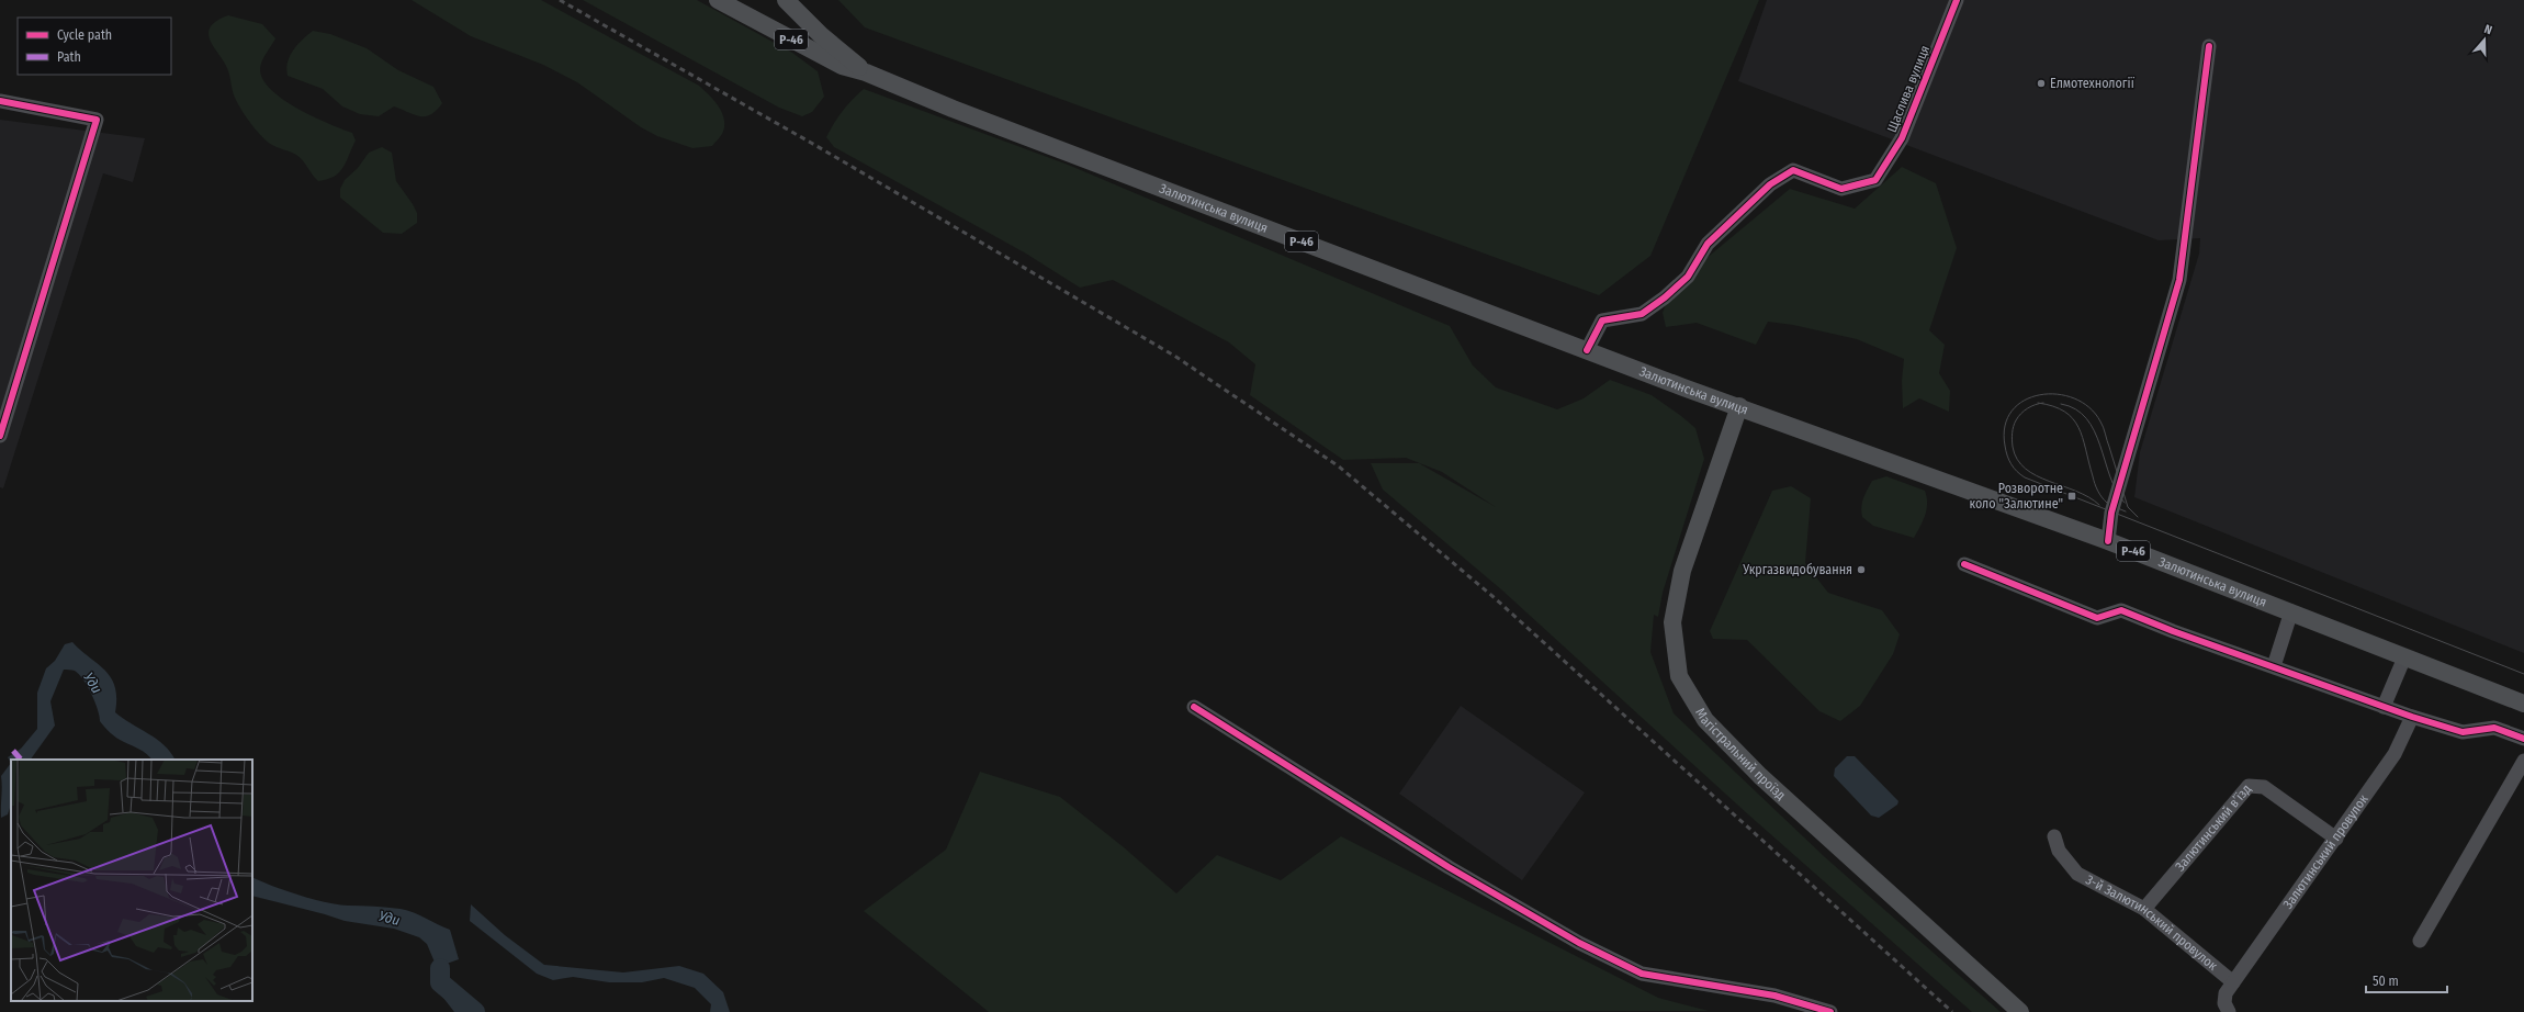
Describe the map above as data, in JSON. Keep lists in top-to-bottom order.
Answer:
{
  "streets": {
    "main road": ["Р-46", "Залютинська вулиця", "Магістральний проїзд"],
    "street": [
      "Щаслива вулиця",
      "Залютинський в’їзд",
      "Залютинський провулок",
      "3-й Залютинський провулок"
    ]
  },
  "crossings": [
    ["Р-46", "Залютинська вулиця"],
    ["Щаслива вулиця", "Залютинська вулиця"],
    ["Залютинська вулиця", "Магістральний проїзд"],
    ["Залютинський в’їзд", "Залютинський провулок"],
    ["Залютинський в’їзд", "3-й Залютинський провулок"],
    ["Залютинський провулок", "3-й Залютинський провулок"]
  ],
  "water": ["Уди"],
  "places": {
    "other": ["Елмотехнології", "Укргазвидобування"],
    "transit": ["Розворотне коло \"Залютине\""]
  },
  "legend": ["Cycle path", "Path"],
  "scale_bar": "50 m",
  "north": "top"
}
